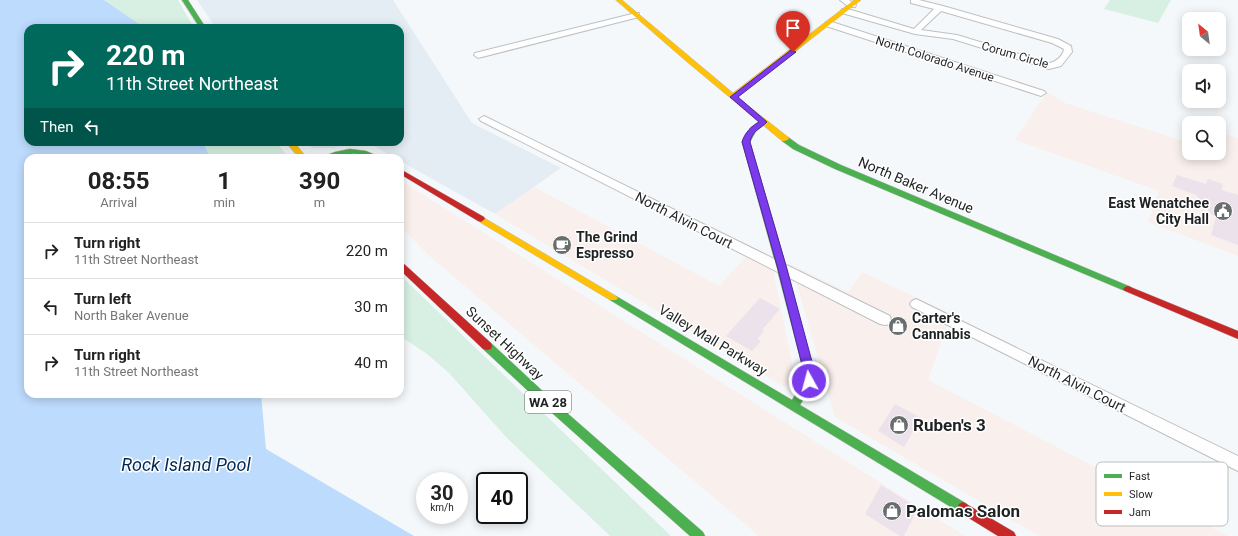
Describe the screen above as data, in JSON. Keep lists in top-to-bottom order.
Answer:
{
  "streets": {
    "main road": [
      "North Baker Avenue",
      "Valley Mall Parkway",
      "Sunset Highway",
      "WA 28"
    ],
    "street": ["Corum Circle", "North Colorado Avenue", "North Alvin Court"]
  },
  "water": ["Rock Island Pool"],
  "places": {
    "public building": ["East Wenatchee City Hall"],
    "cafe": ["The Grind Espresso"],
    "shop": ["Carter's Cannabis", "Ruben's 3", "Palomas Salon"]
  },
  "legend": ["Fast", "Slow", "Jam"],
  "north": "top left",
  "page": {
    "turn": ["220 m", "11th Street Northeast"],
    "then": "Then",
    "eta": [
      "08:55",
      "Arrival",
      "1",
      "min",
      "390",
      "m"
    ],
    "list": [
      {
        "name": "Turn right",
        "note": "11th Street Northeast",
        "value": "220 m"
      },
      {
        "name": "Turn left",
        "note": "North Baker Avenue",
        "value": "30 m"
      },
      {
        "name": "Turn right",
        "note": "11th Street Northeast",
        "value": "40 m"
      }
    ],
    "speed": "30 km/h",
    "limit": "40"
  }
}
